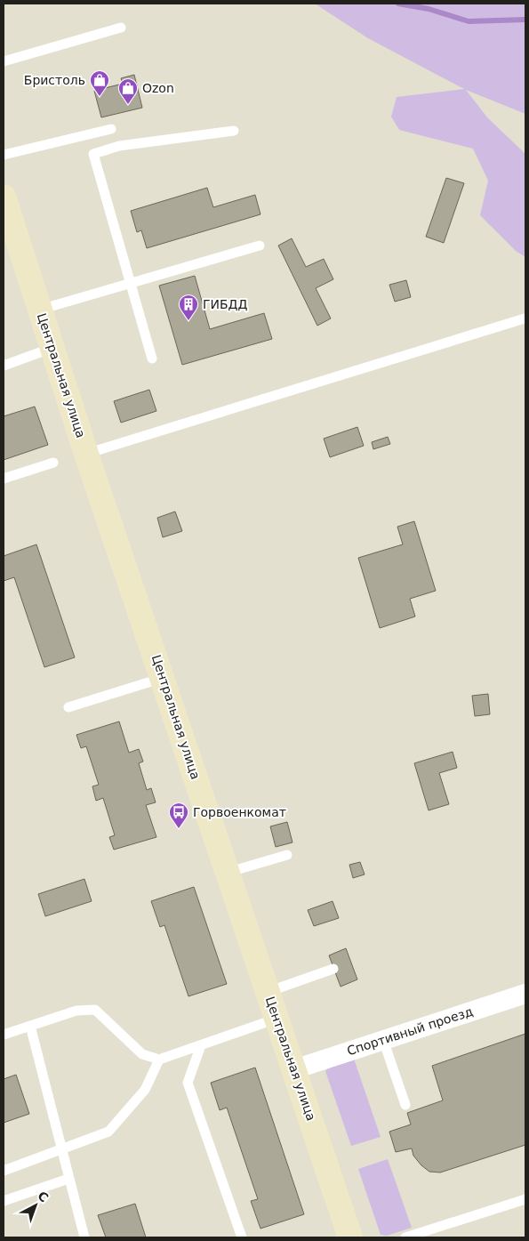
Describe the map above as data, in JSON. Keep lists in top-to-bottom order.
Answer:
{
  "streets": {
    "main road": ["Центральная улица"],
    "street": ["Спортивный проезд"]
  },
  "crossings": [
    ["Центральная улица", "Спортивный проезд"]
  ],
  "places": {
    "shop": ["Бристоль", "Ozon"],
    "building": ["ГИБДД"],
    "bus stop": ["Горвоенкомат"]
  },
  "north": "top right"
}
